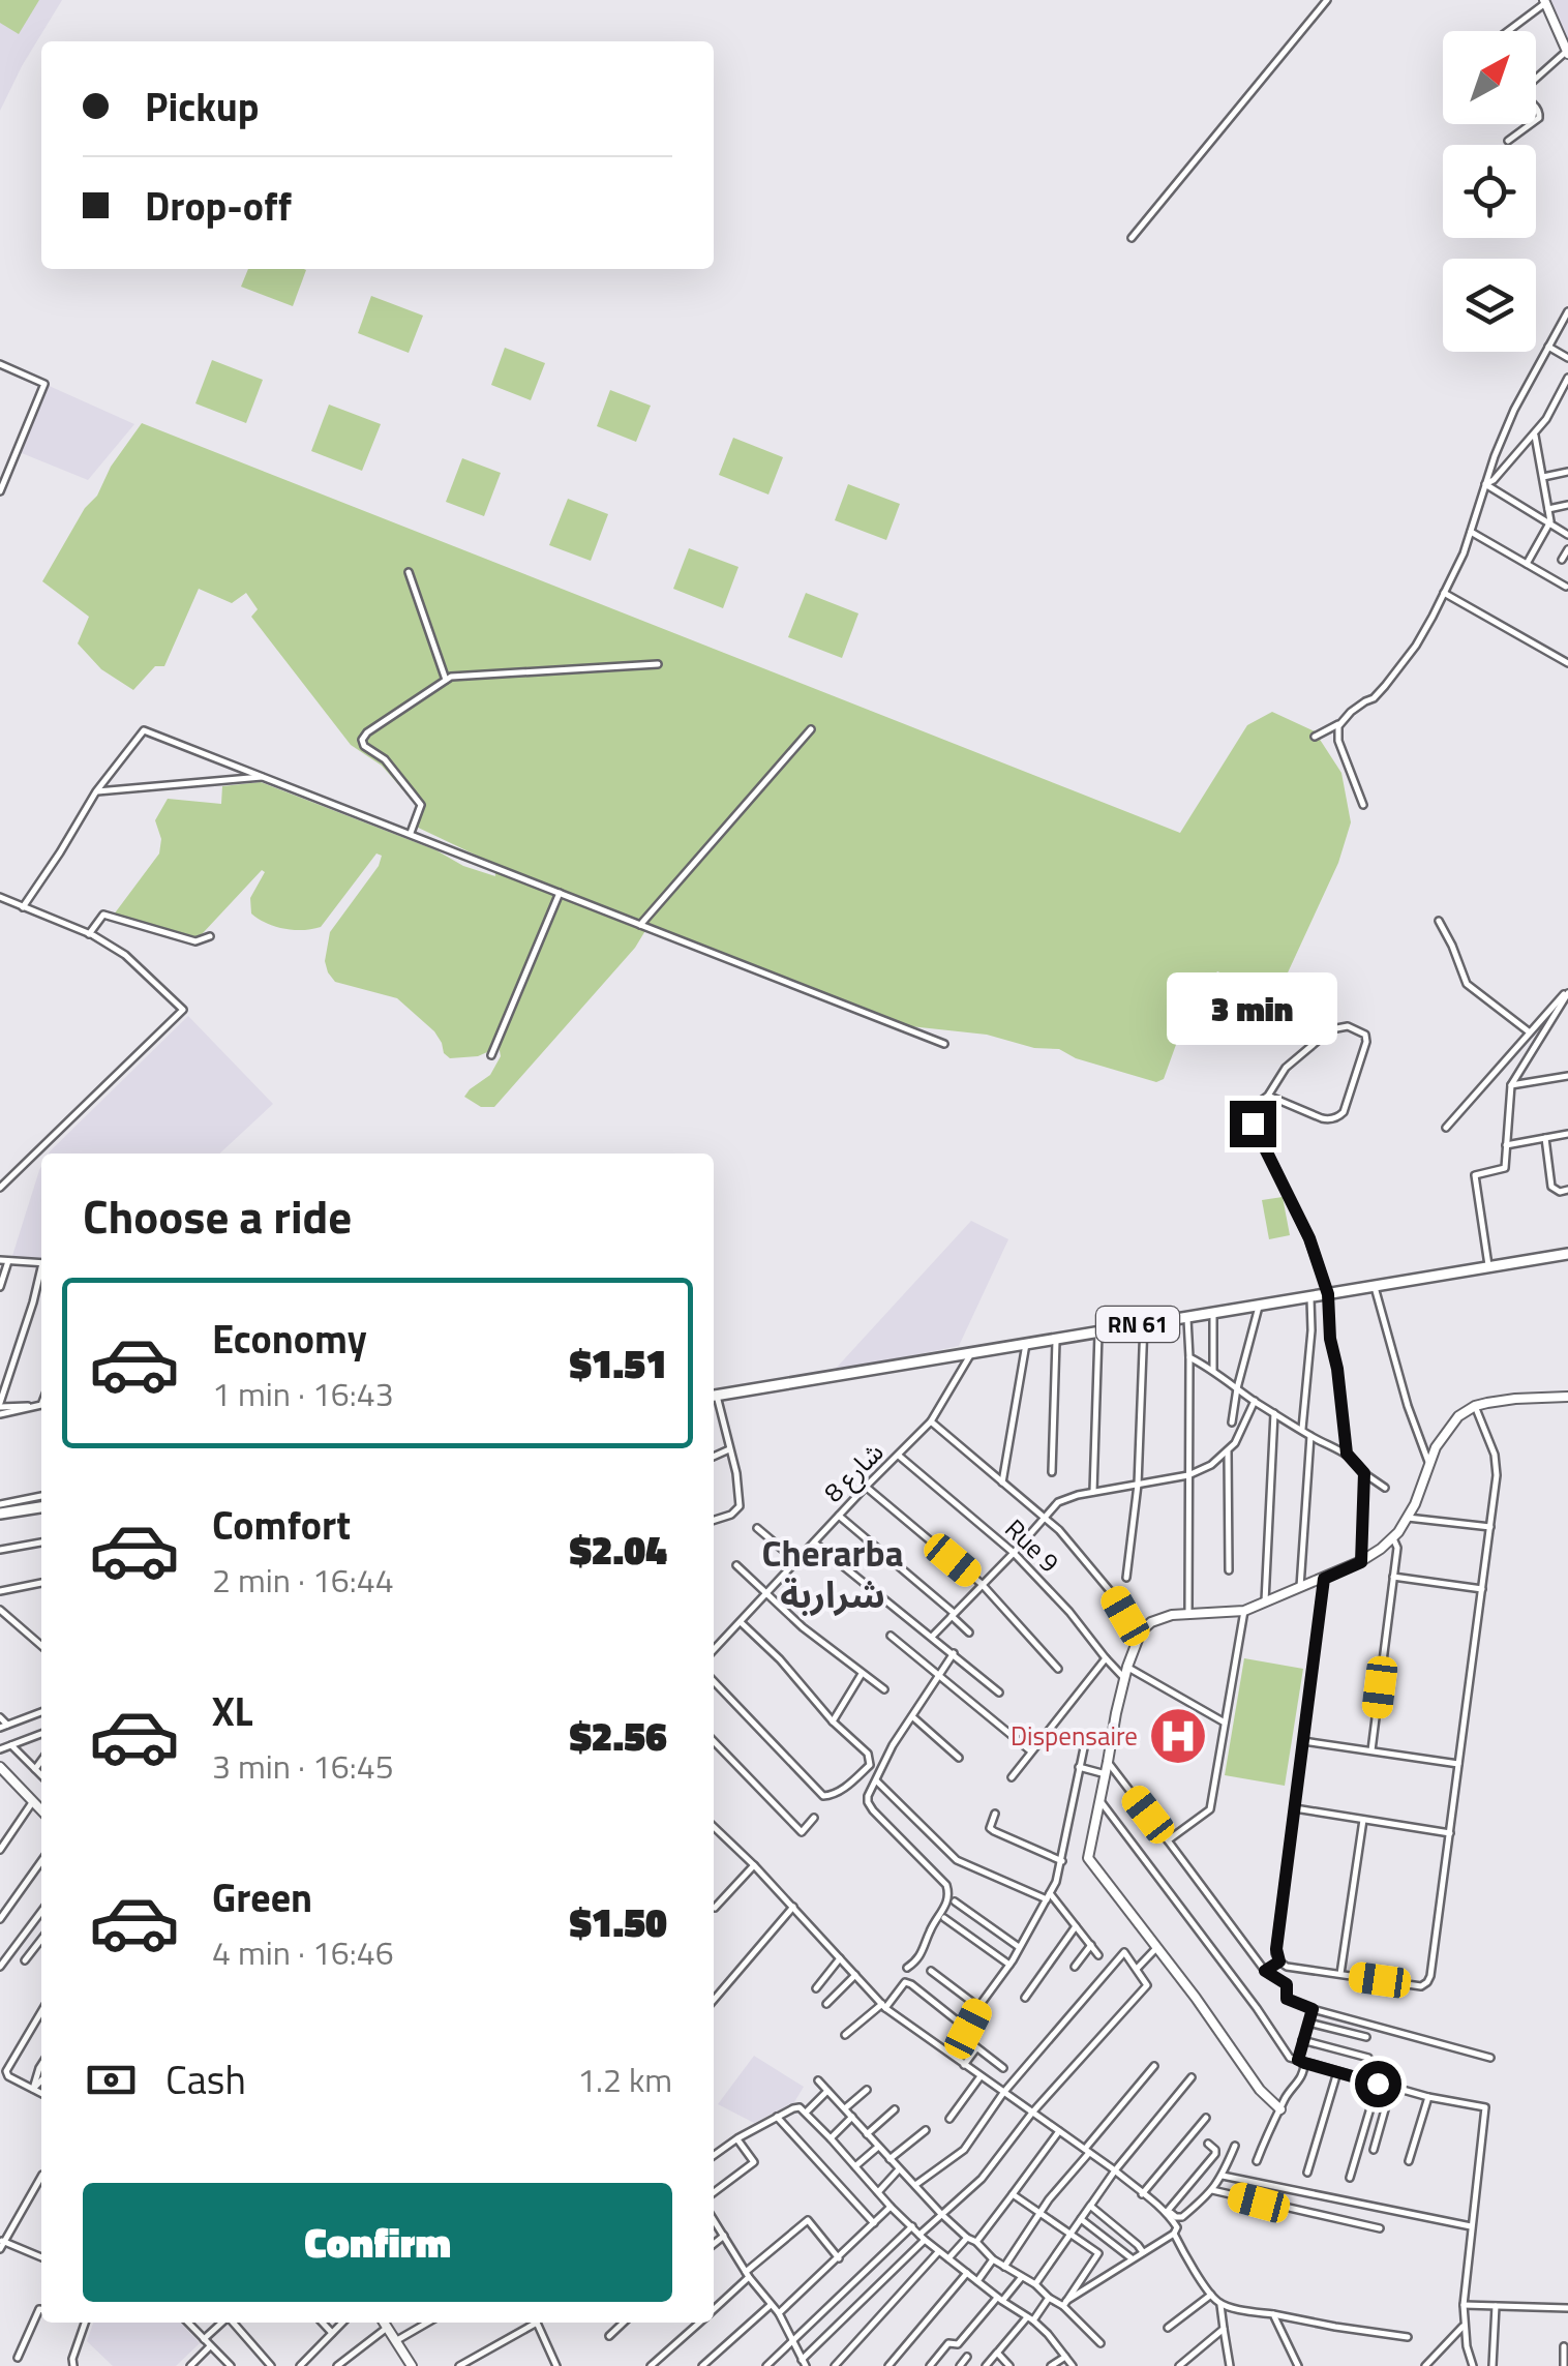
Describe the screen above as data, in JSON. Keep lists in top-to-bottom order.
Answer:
{
  "streets": {
    "main road": ["RN 61"],
    "street": ["شارع 8", "Rue 9"]
  },
  "crossings": [
    ["RN 61", "شارع 8"],
    ["شارع 8", "Rue 9"]
  ],
  "districts": ["Cherarba شراربة"],
  "places": {
    "hospital": ["Dispensaire"]
  },
  "north": "top right",
  "page": {
    "banner": ["Pickup", "Drop-off"],
    "bubble": "3 min",
    "heading": "Choose a ride",
    "list": [
      {
        "name": "Economy",
        "note": "1 min · 16:43",
        "value": "$1.51"
      },
      {
        "name": "Comfort",
        "note": "2 min · 16:44",
        "value": "$2.04"
      },
      {
        "name": "XL",
        "note": "3 min · 16:45",
        "value": "$2.56"
      },
      {
        "name": "Green",
        "note": "4 min · 16:46",
        "value": "$1.50"
      }
    ],
    "pay": ["Cash", "1.2 km"],
    "buttons": "Confirm"
  }
}
